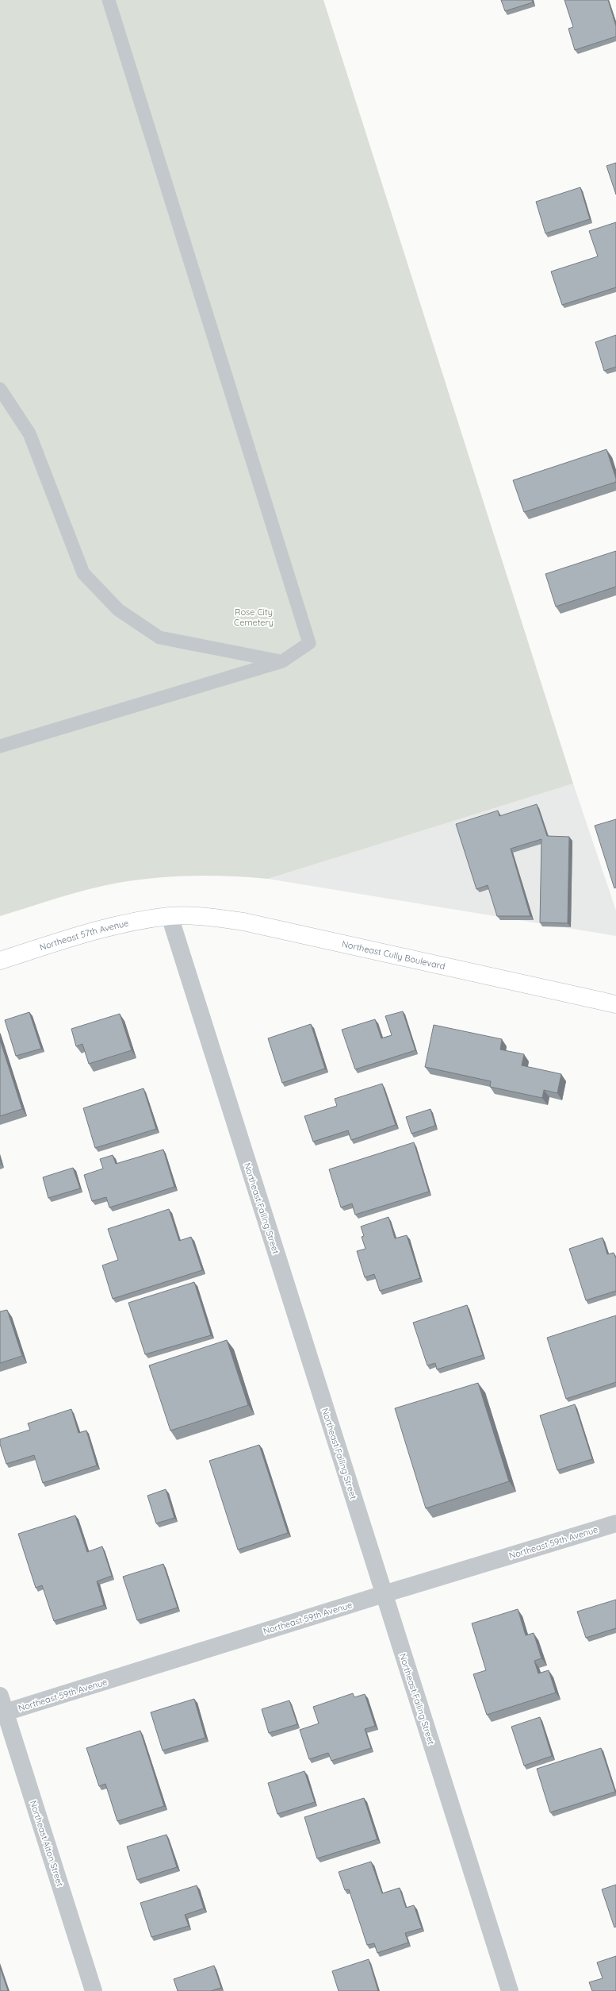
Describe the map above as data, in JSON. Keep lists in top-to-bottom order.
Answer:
{
  "streets": {
    "main road": ["Northeast 57th Avenue", "Northeast Cully Boulevard"],
    "street": ["Northeast Failing Street", "Northeast 59th Avenue", "Northeast Alton Street"]
  },
  "crossings": [
    ["Northeast 57th Avenue", "Northeast Cully Boulevard"],
    ["Northeast 57th Avenue", "Northeast Failing Street"],
    ["Northeast Cully Boulevard", "Northeast Failing Street"],
    ["Northeast Failing Street", "Northeast 59th Avenue"],
    ["Northeast 59th Avenue", "Northeast Alton Street"]
  ],
  "parks": ["Rose City Cemetery"]
}
